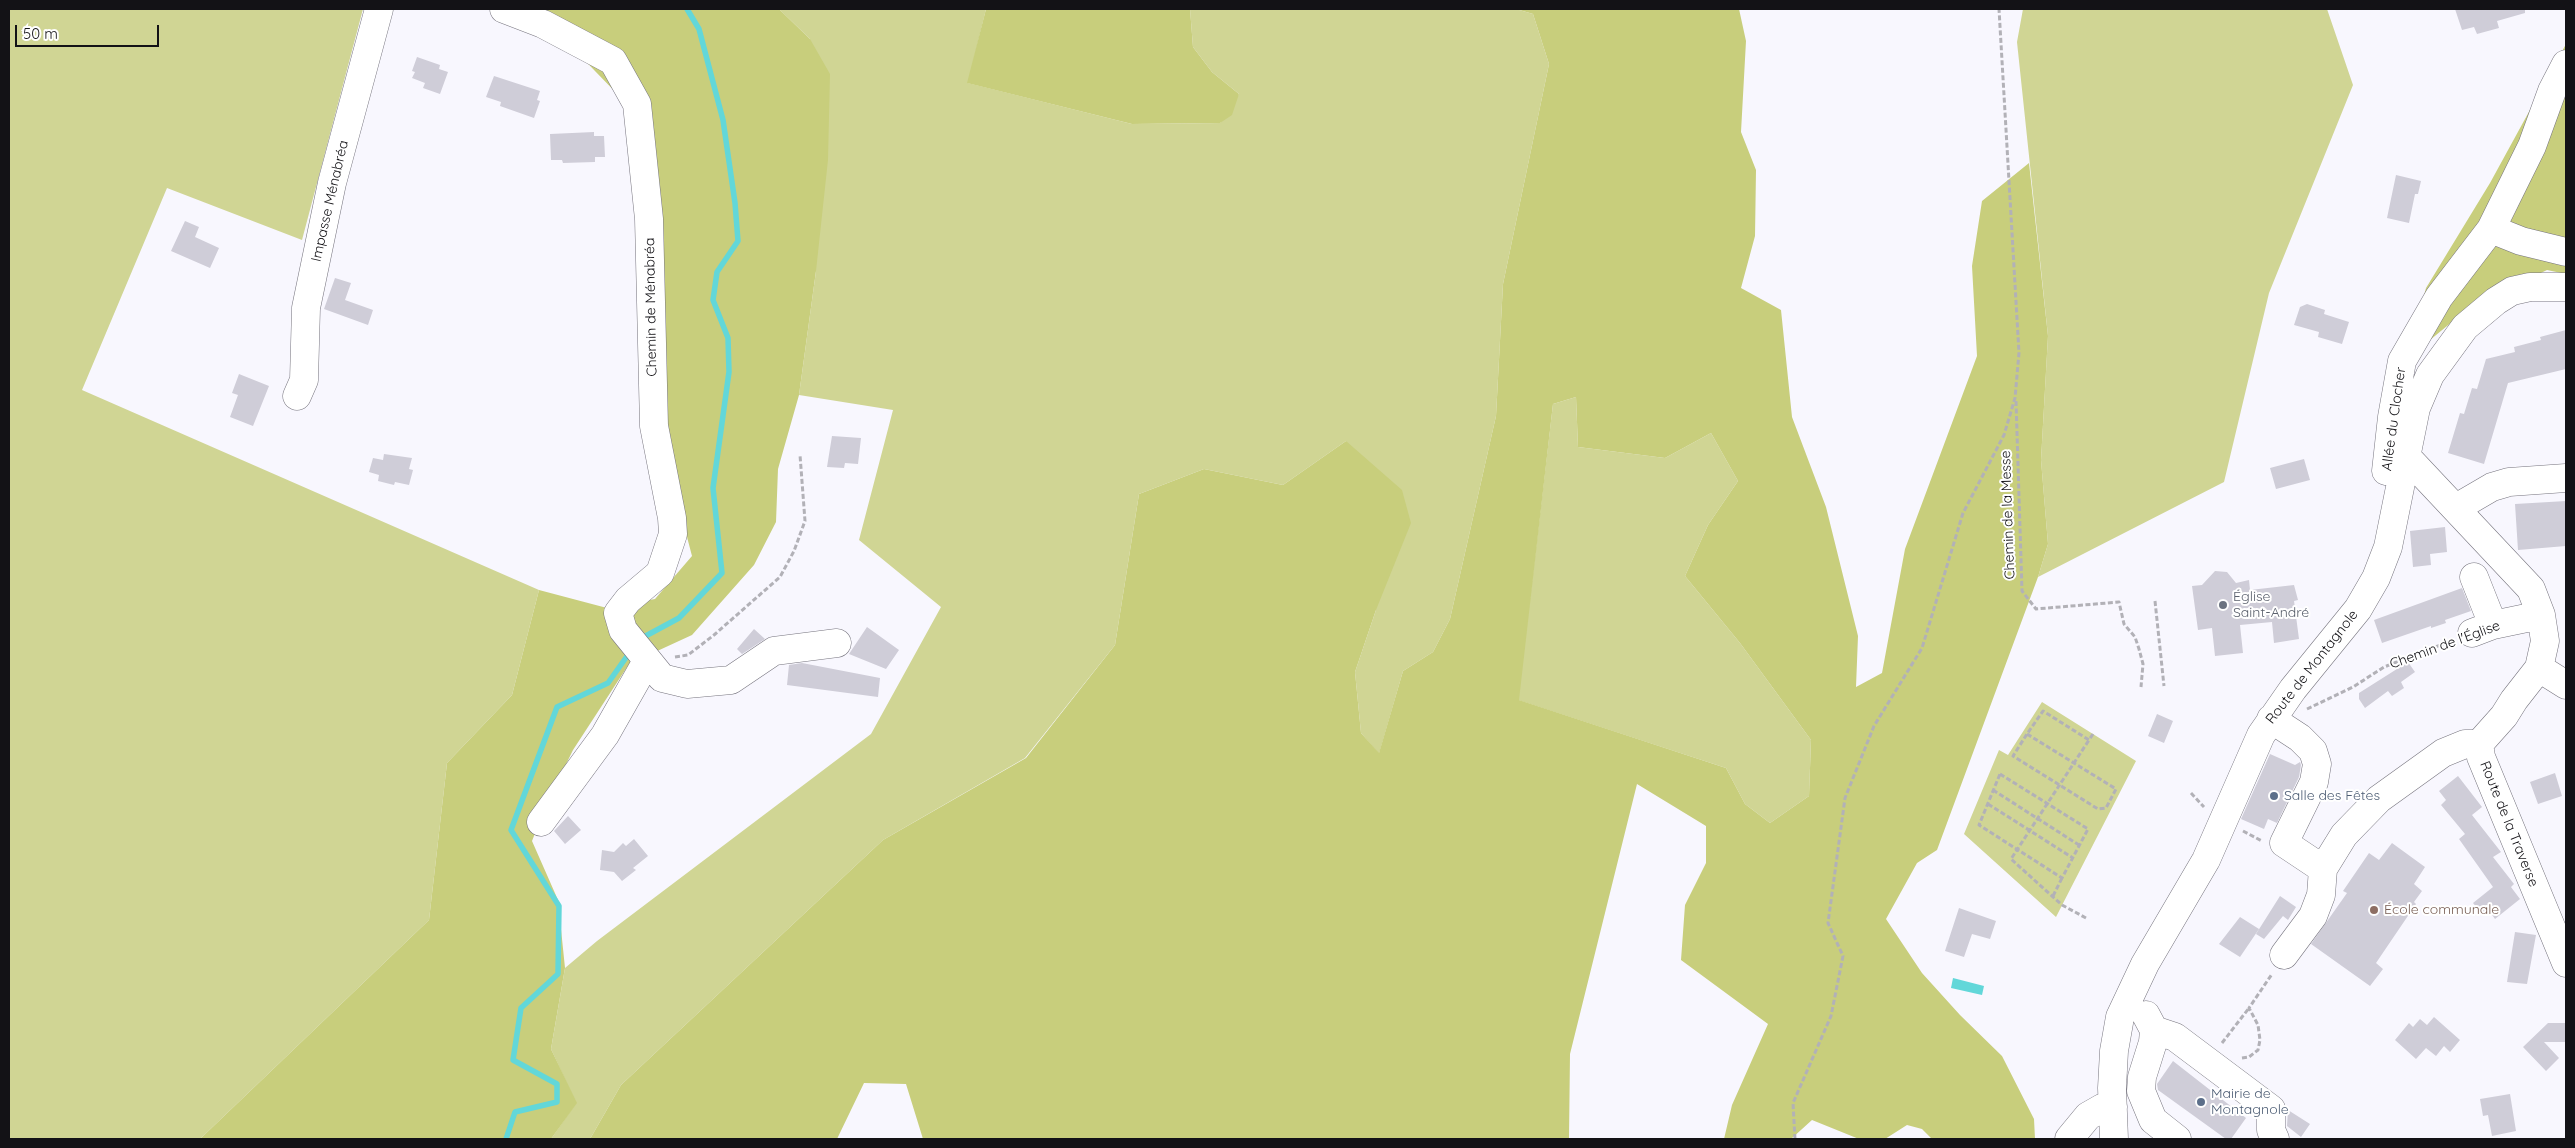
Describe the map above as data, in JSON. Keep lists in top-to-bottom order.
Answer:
{
  "streets": {
    "street": [
      "Impasse Ménabréa",
      "Chemin de Ménabréa",
      "Allée du Clocher",
      "Chemin de l'Église",
      "Route de Montagnole",
      "Route de la Traverse"
    ],
    "path": ["Chemin de la Messe"]
  },
  "crossings": [
    ["Allée du Clocher", "Route de Montagnole"],
    ["Chemin de l'Église", "Route de Montagnole"],
    ["Chemin de l'Église", "Route de la Traverse"],
    ["Route de Montagnole", "Route de la Traverse"]
  ],
  "places": [
    "Église Saint-André",
    "Salle des Fêtes",
    "École communale",
    "Mairie de Montagnole"
  ],
  "scale_bar": "50 m"
}
